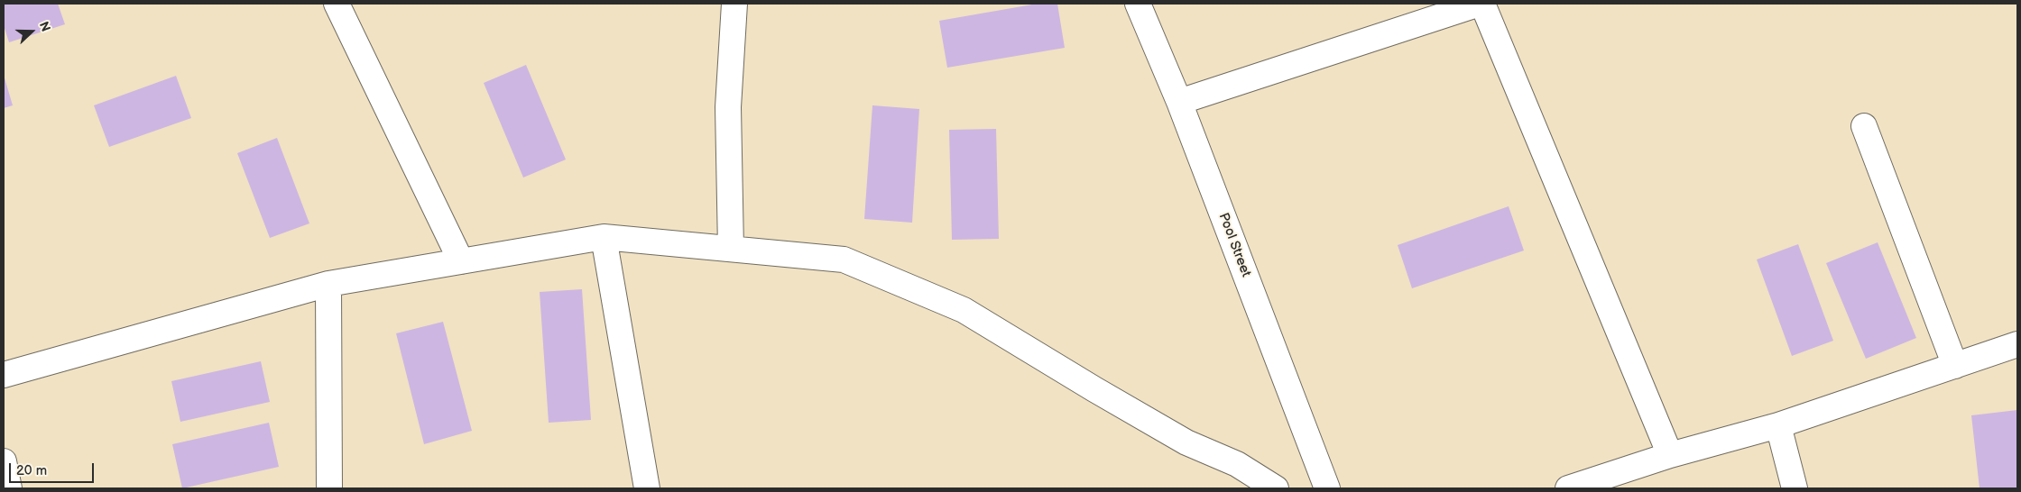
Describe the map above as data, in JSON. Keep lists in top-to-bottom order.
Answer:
{
  "streets": {
    "street": ["Pool Street"]
  },
  "scale_bar": "20 m",
  "north": "right"
}
